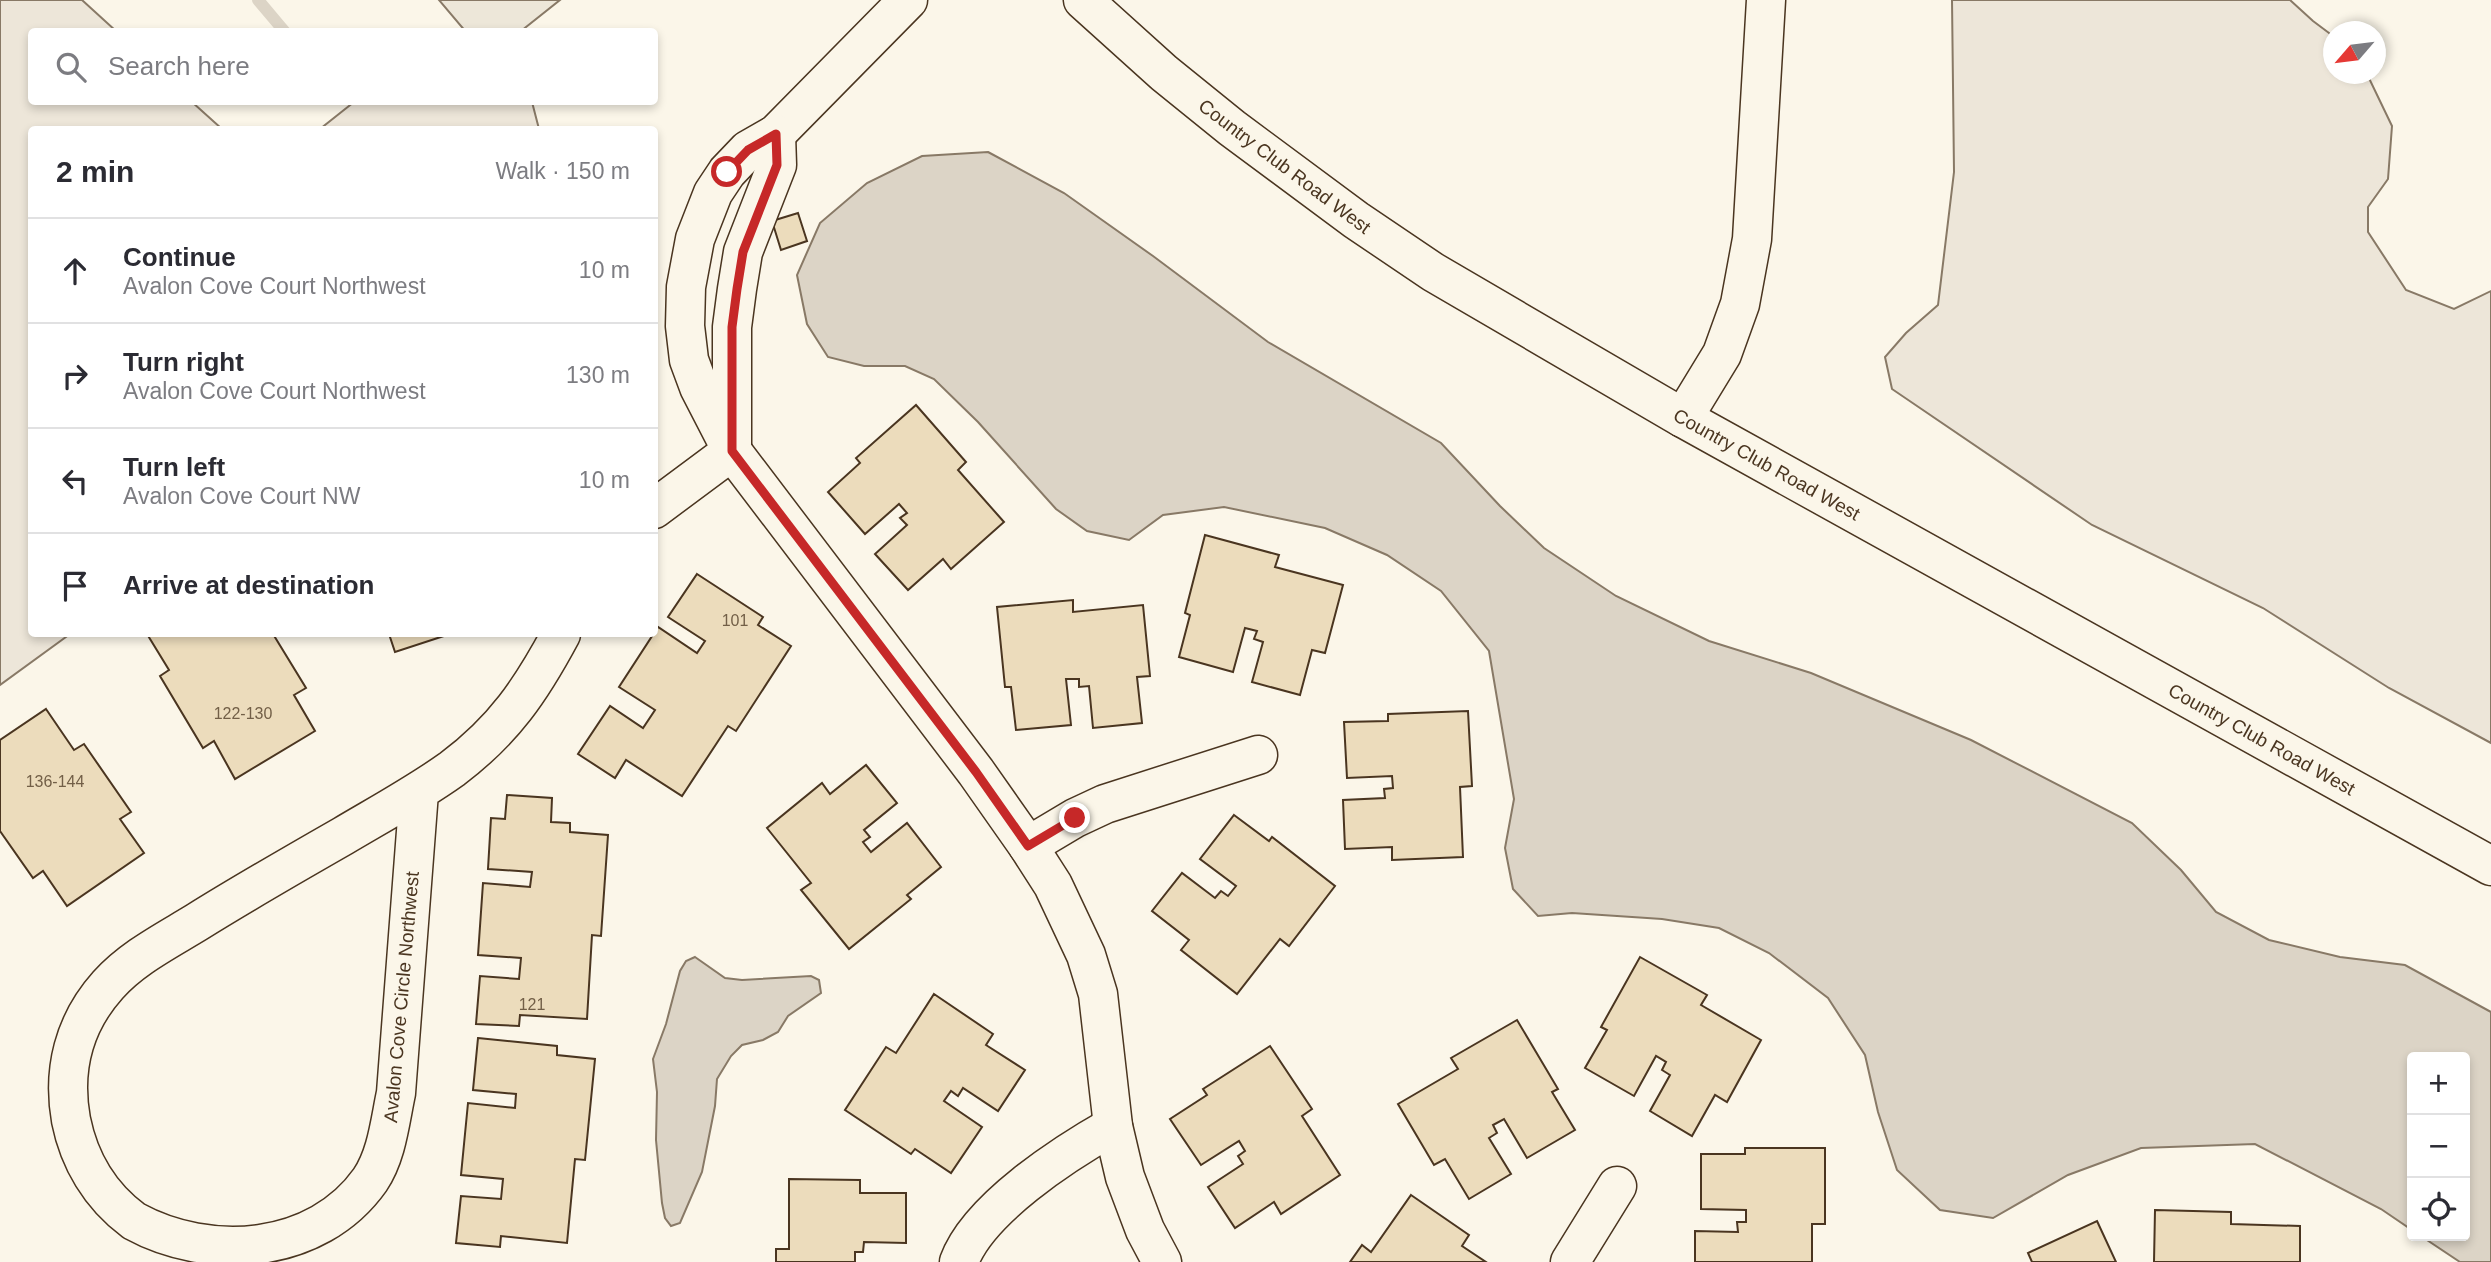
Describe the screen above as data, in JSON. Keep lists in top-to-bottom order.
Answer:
{
  "streets": {
    "street": ["Country Club Road West", "Avalon Cove Circle Northwest"]
  },
  "house_numbers": [
    "101",
    "122-130",
    "136-144",
    "121"
  ],
  "north": "bottom left",
  "page": {
    "search": "Search here",
    "heading": ["2 min", "Walk · 150 m"],
    "list": [
      ["Continue", "Avalon Cove Court Northwest", "10 m"],
      ["Turn right", "Avalon Cove Court Northwest", "130 m"],
      ["Turn left", "Avalon Cove Court NW", "10 m"],
      "Arrive at destination"
    ],
    "map_buttons": ["+", "−"]
  }
}
